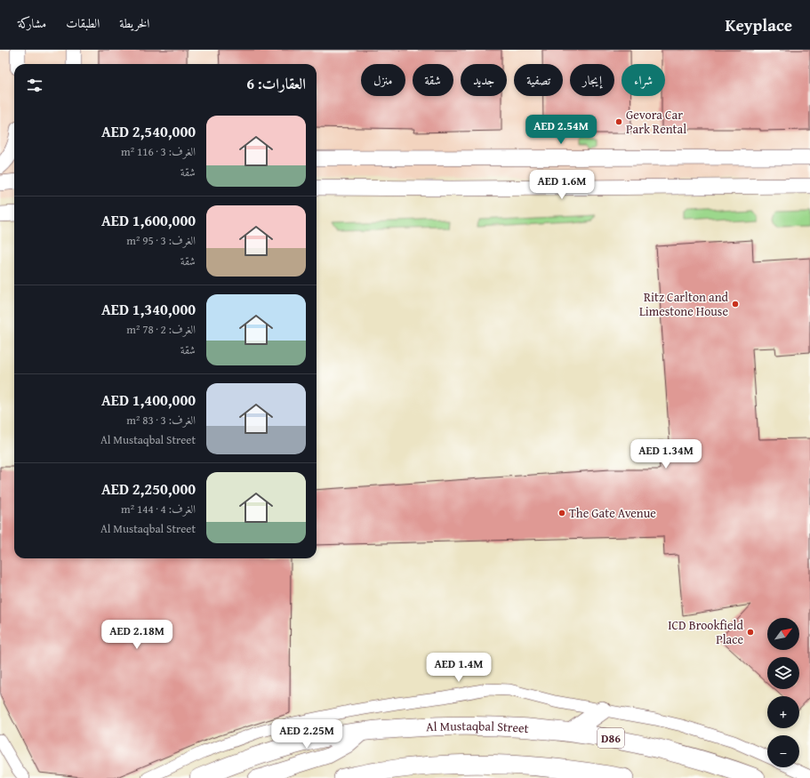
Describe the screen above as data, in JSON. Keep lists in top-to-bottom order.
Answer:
{
  "streets": {
    "main road": ["Al Mustaqbal Street", "D86"]
  },
  "places": [
    "Gevora Car Park Rental",
    "Ritz Carlton and Limestone House",
    "The Gate Avenue",
    "ICD Brookfield Place"
  ],
  "north": "top right",
  "page": {
    "header": "Keyplace",
    "nav": ["الخريطة", "الطبقات", "مشاركة"],
    "chip": [
      "شراء",
      "إيجار",
      "تصفية",
      "جديد",
      "شقة",
      "منزل"
    ],
    "heading": "العقارات: 6",
    "list": [
      {
        "name": "AED 2,540,000",
        "note": "الغرف: 3 · 116 m² · شقة"
      },
      {
        "name": "AED 1,600,000",
        "note": "الغرف: 3 · 95 m² · شقة"
      },
      {
        "name": "AED 1,340,000",
        "note": "الغرف: 2 · 78 m² · شقة"
      },
      {
        "name": "AED 1,400,000",
        "note": "الغرف: 3 · 83 m² · Al Mustaqbal Street"
      },
      {
        "name": "AED 2,250,000",
        "note": "الغرف: 4 · 144 m² · Al Mustaqbal Street"
      }
    ],
    "price": [
      "AED 2.54M",
      "AED 1.6M",
      "AED 1.34M",
      "AED 2.18M",
      "AED 1.4M",
      "AED 2.25M"
    ],
    "map_buttons": ["+", "−"]
  }
}
